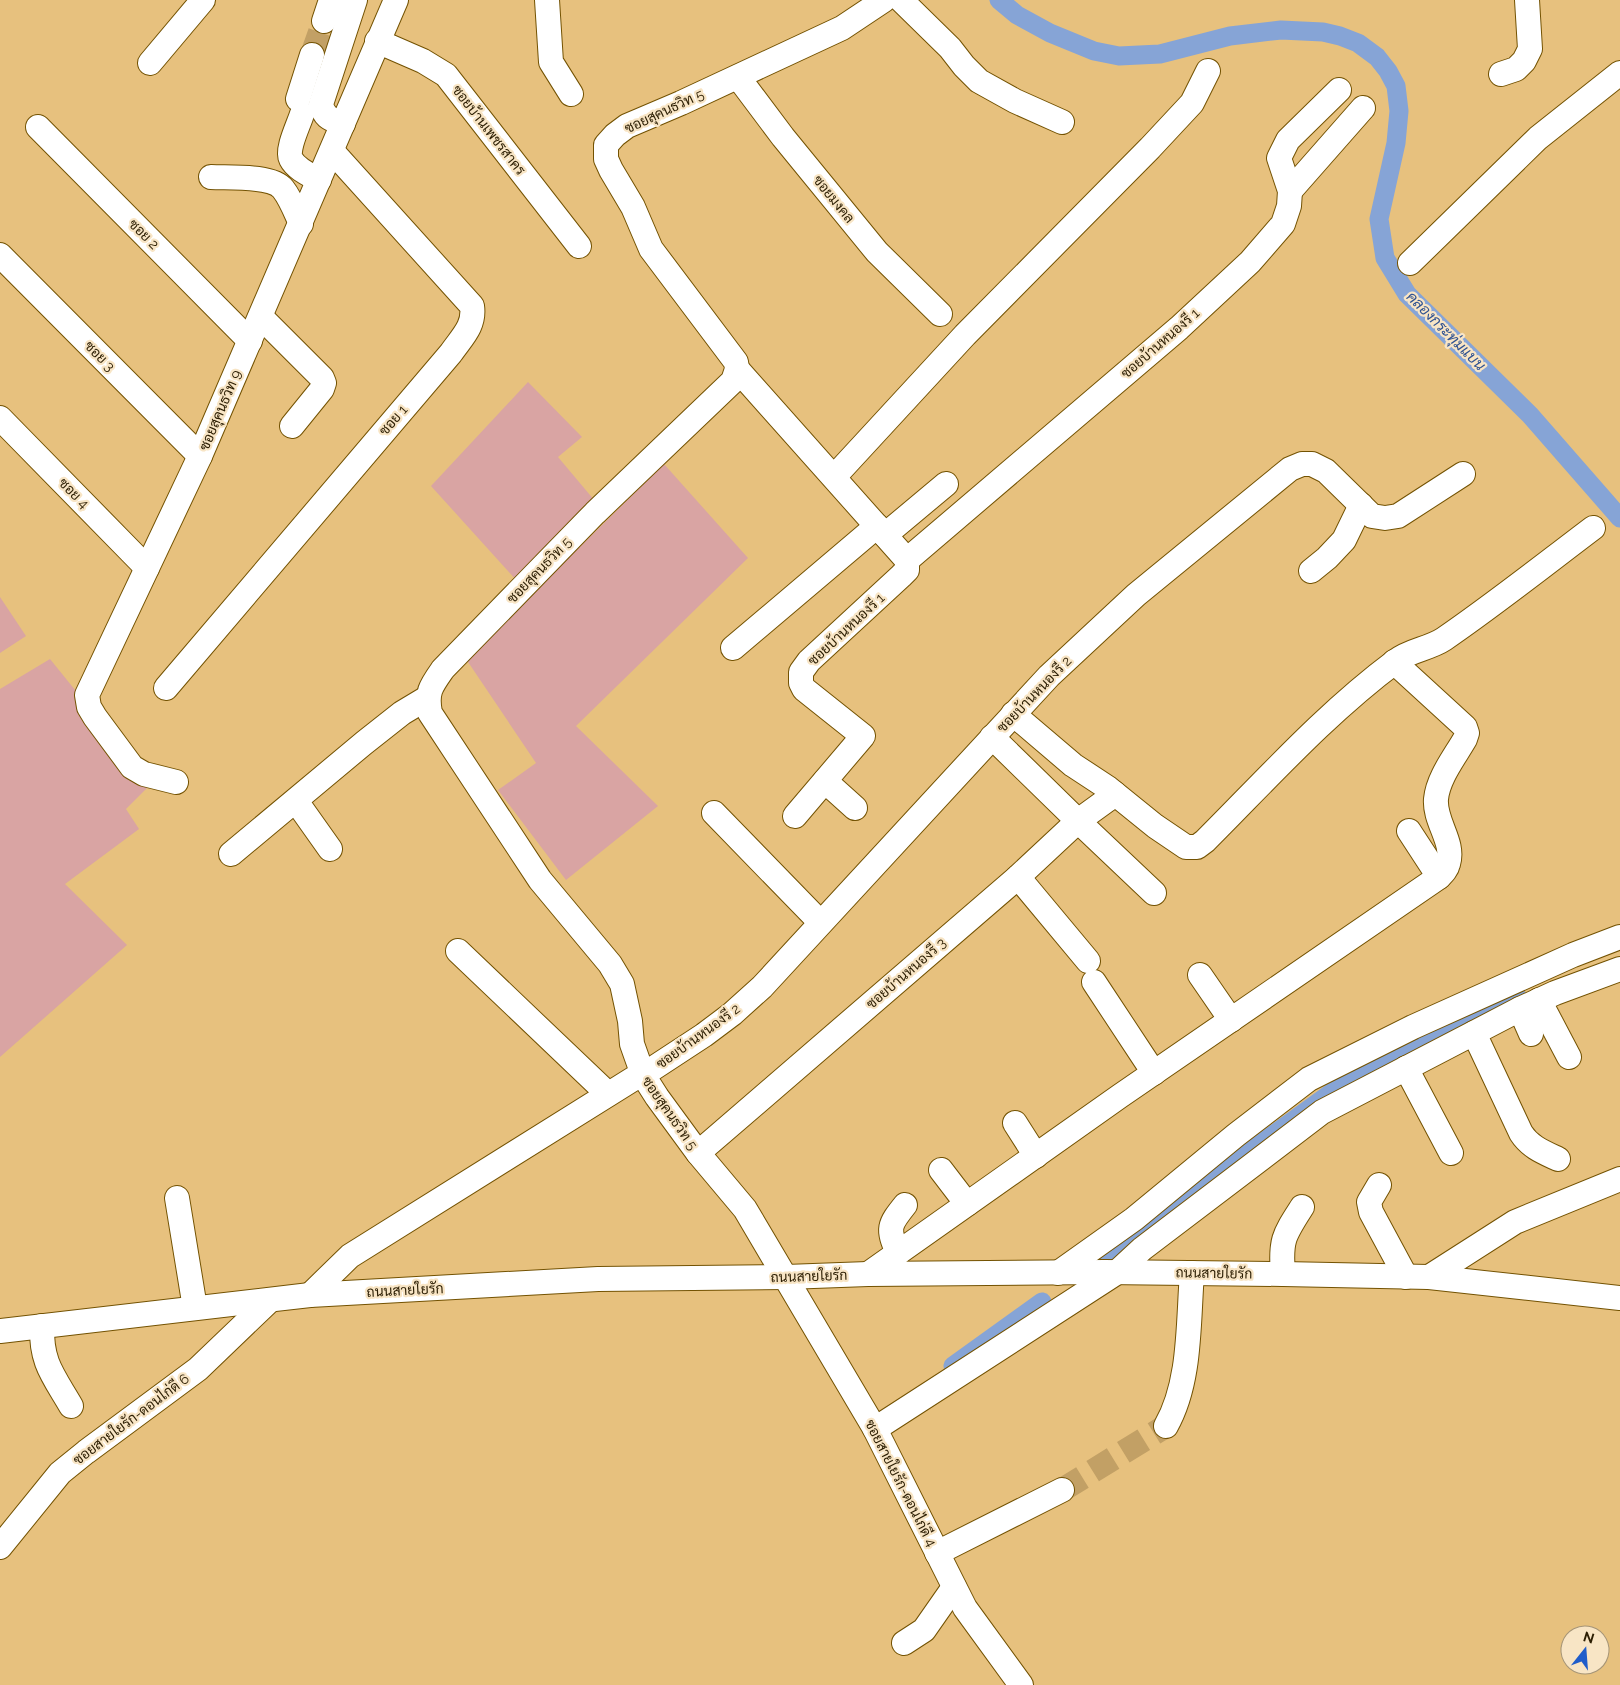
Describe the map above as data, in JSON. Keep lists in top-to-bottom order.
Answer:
{
  "streets": {
    "street": [
      "ซอยสุคนธวิท 5",
      "ซอยบ้านเพชรสาคร",
      "ซอยมงคล",
      "ซอย 2",
      "ซอยบ้านหนองรี 1",
      "ซอย 3",
      "ซอยสุคนธวิท 9",
      "ซอย 1",
      "ซอย 4",
      "ซอยบ้านหนองรี 2",
      "ซอยบ้านหนองรี 3",
      "ถนนสายใยรัก",
      "ซอยสายใยรัก-ดอนไก่ดี 6",
      "ซอยสายใยรัก-ดอนไก่ดี 4"
    ]
  },
  "crossings": [
    ["ซอยสุคนธวิท 5", "ซอยมงคล"],
    ["ซอยสุคนธวิท 5", "ซอยบ้านหนองรี 2"],
    ["ซอยสุคนธวิท 5", "ซอยบ้านหนองรี 3"],
    ["ซอยสุคนธวิท 5", "ถนนสายใยรัก"],
    ["ซอยสุคนธวิท 5", "ซอยสายใยรัก-ดอนไก่ดี 4"],
    ["ซอยบ้านเพชรสาคร", "ซอยสุคนธวิท 9"],
    ["ซอย 2", "ซอยสุคนธวิท 9"],
    ["ซอย 3", "ซอยสุคนธวิท 9"],
    ["ซอยสุคนธวิท 9", "ซอย 1"],
    ["ซอยสุคนธวิท 9", "ซอย 4"],
    ["ซอยบ้านหนองรี 2", "ถนนสายใยรัก"],
    ["ถนนสายใยรัก", "ซอยสายใยรัก-ดอนไก่ดี 6"],
    ["ถนนสายใยรัก", "ซอยสายใยรัก-ดอนไก่ดี 4"]
  ],
  "water": ["คลองกระทุ่มแบน"],
  "north": "top"
}
